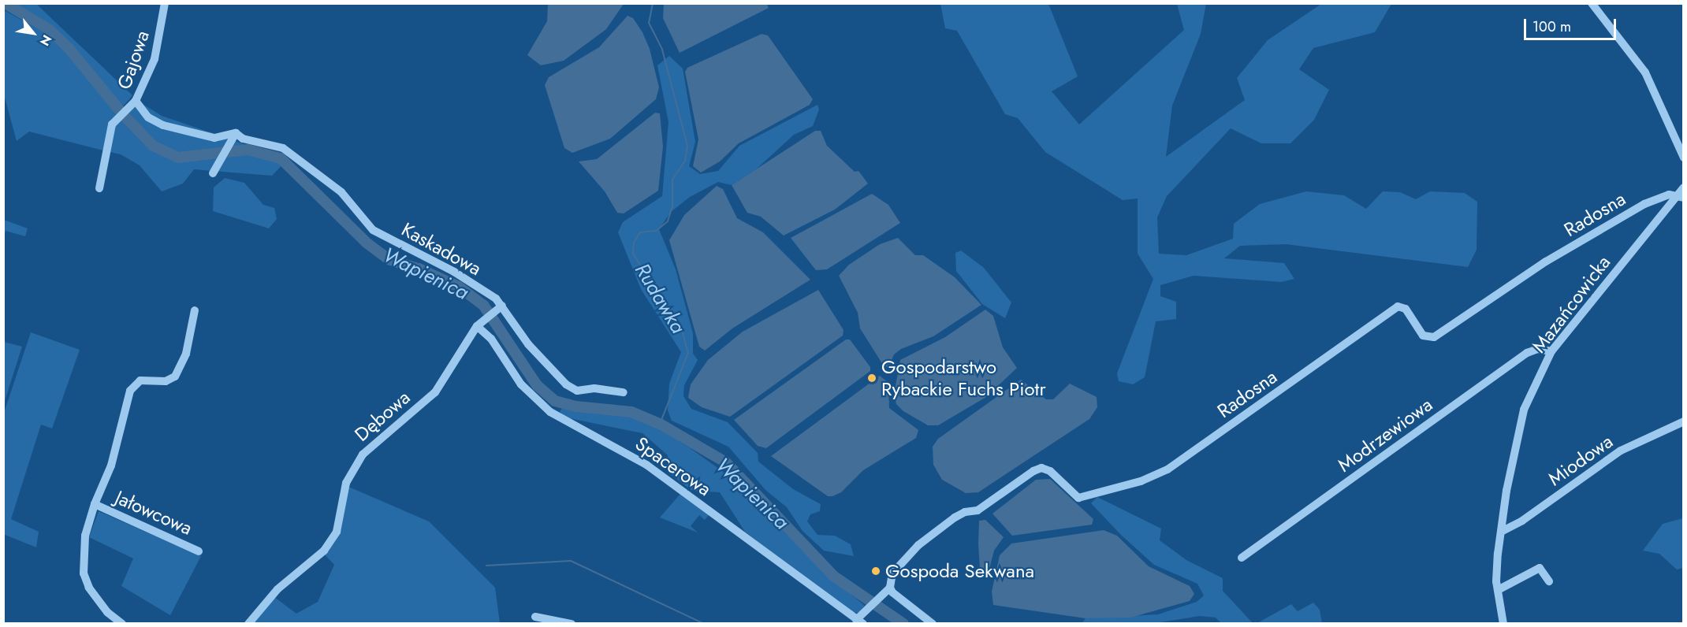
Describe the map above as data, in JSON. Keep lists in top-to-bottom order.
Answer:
{
  "streets": {
    "street": [
      "Gajowa",
      "Radosna",
      "Kaskadowa",
      "Mazańcowicka",
      "Dębowa",
      "Modrzewiowa",
      "Miodowa",
      "Spacerowa",
      "Jałowcowa"
    ]
  },
  "crossings": [
    ["Gajowa", "Kaskadowa"],
    ["Radosna", "Mazańcowicka"],
    ["Kaskadowa", "Dębowa"],
    ["Mazańcowicka", "Modrzewiowa"],
    ["Mazańcowicka", "Miodowa"],
    ["Dębowa", "Spacerowa"]
  ],
  "water": ["Wapienica", "Rudawka"],
  "places": ["Gospodarstwo Rybackie Fuchs Piotr", "Gospoda Sekwana"],
  "scale_bar": "100 m",
  "north": "bottom right"
}
